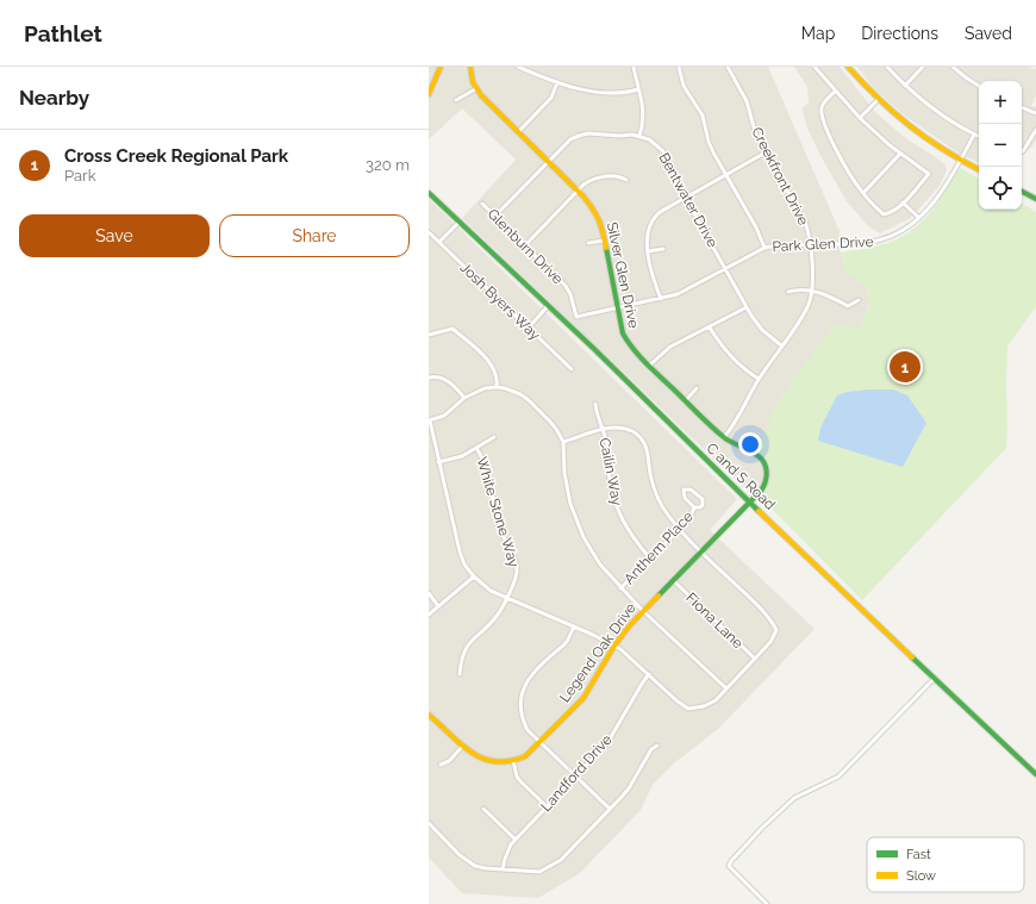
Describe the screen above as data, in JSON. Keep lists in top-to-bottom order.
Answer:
{
  "streets": {
    "street": [
      "Creekfront Drive",
      "Bentwater Drive",
      "Park Glen Drive",
      "Glenburn Drive",
      "Silver Glen Drive",
      "Josh Byers Way",
      "Cailin Way",
      "C and S Road",
      "White Stone Way",
      "Anthem Place",
      "Fiona Lane",
      "Legend Oak Drive",
      "Landford Drive"
    ]
  },
  "crossings": [
    ["Creekfront Drive", "Bentwater Drive"],
    ["Creekfront Drive", "Park Glen Drive"],
    ["Creekfront Drive", "Silver Glen Drive"],
    ["Bentwater Drive", "Park Glen Drive"],
    ["Bentwater Drive", "Glenburn Drive"],
    ["Bentwater Drive", "Silver Glen Drive"],
    ["Park Glen Drive", "Glenburn Drive"],
    ["Park Glen Drive", "Silver Glen Drive"],
    ["Silver Glen Drive", "C and S Road"],
    ["Silver Glen Drive", "Legend Oak Drive"],
    ["Cailin Way", "Anthem Place"],
    ["C and S Road", "Legend Oak Drive"],
    ["Fiona Lane", "Legend Oak Drive"]
  ],
  "legend": ["Fast", "Slow"],
  "page": {
    "header": "Pathlet",
    "nav": ["Map", "Directions", "Saved"],
    "heading": "Nearby",
    "map_buttons": ["+", "−"],
    "list": [
      {
        "mark": "1",
        "name": "Cross Creek Regional Park",
        "note": "Park",
        "value": "320 m"
      }
    ],
    "buttons": ["Save", "Share"],
    "pins": "1"
  }
}
